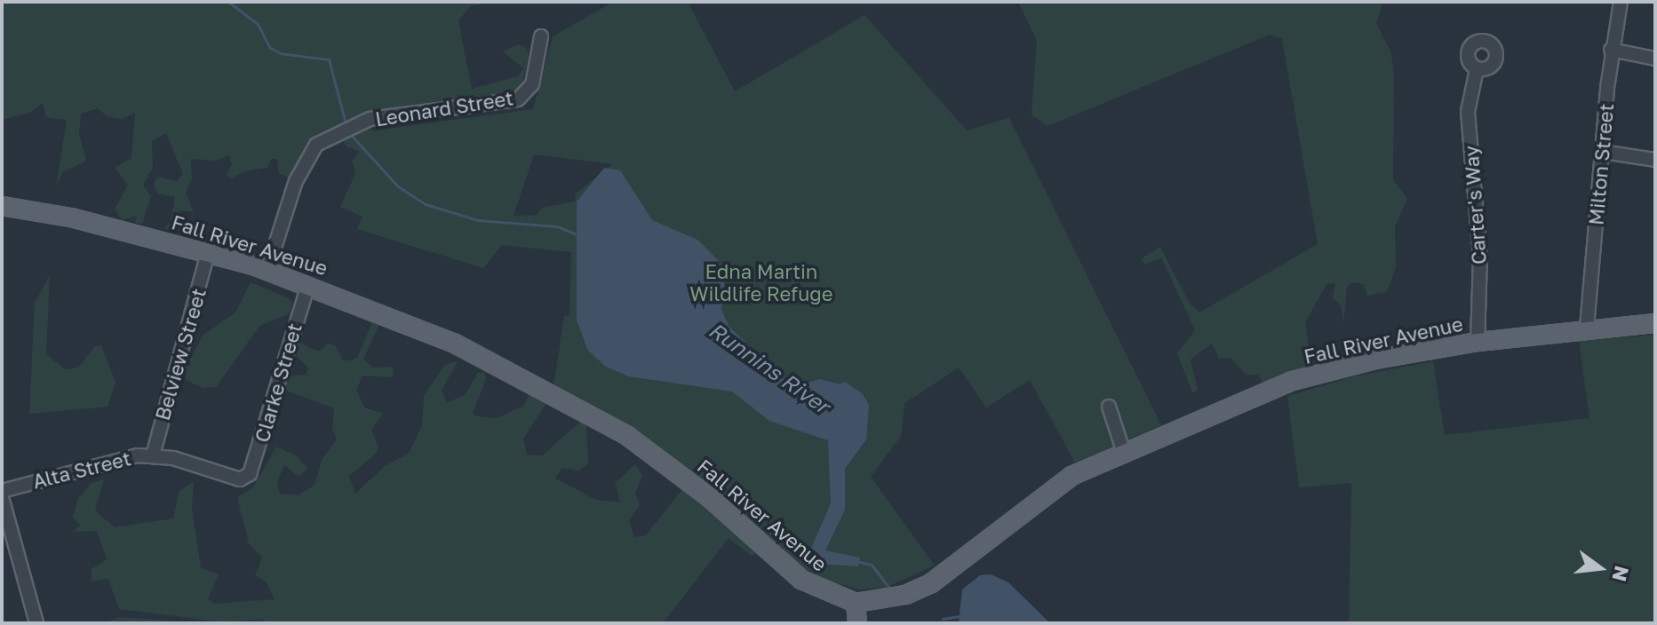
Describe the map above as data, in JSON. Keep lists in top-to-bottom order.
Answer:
{
  "streets": {
    "main road": ["Fall River Avenue"],
    "street": [
      "Leonard Street",
      "Milton Street",
      "Carter's Way",
      "Belview Street",
      "Clarke Street",
      "Alta Street"
    ]
  },
  "crossings": [
    ["Leonard Street", "Fall River Avenue"],
    ["Milton Street", "Fall River Avenue"],
    ["Carter's Way", "Fall River Avenue"],
    ["Fall River Avenue", "Belview Street"],
    ["Fall River Avenue", "Clarke Street"],
    ["Belview Street", "Alta Street"],
    ["Clarke Street", "Alta Street"]
  ],
  "water": ["Runnins River"],
  "parks": ["Edna Martin Wildlife Refuge"],
  "north": "right"
}
